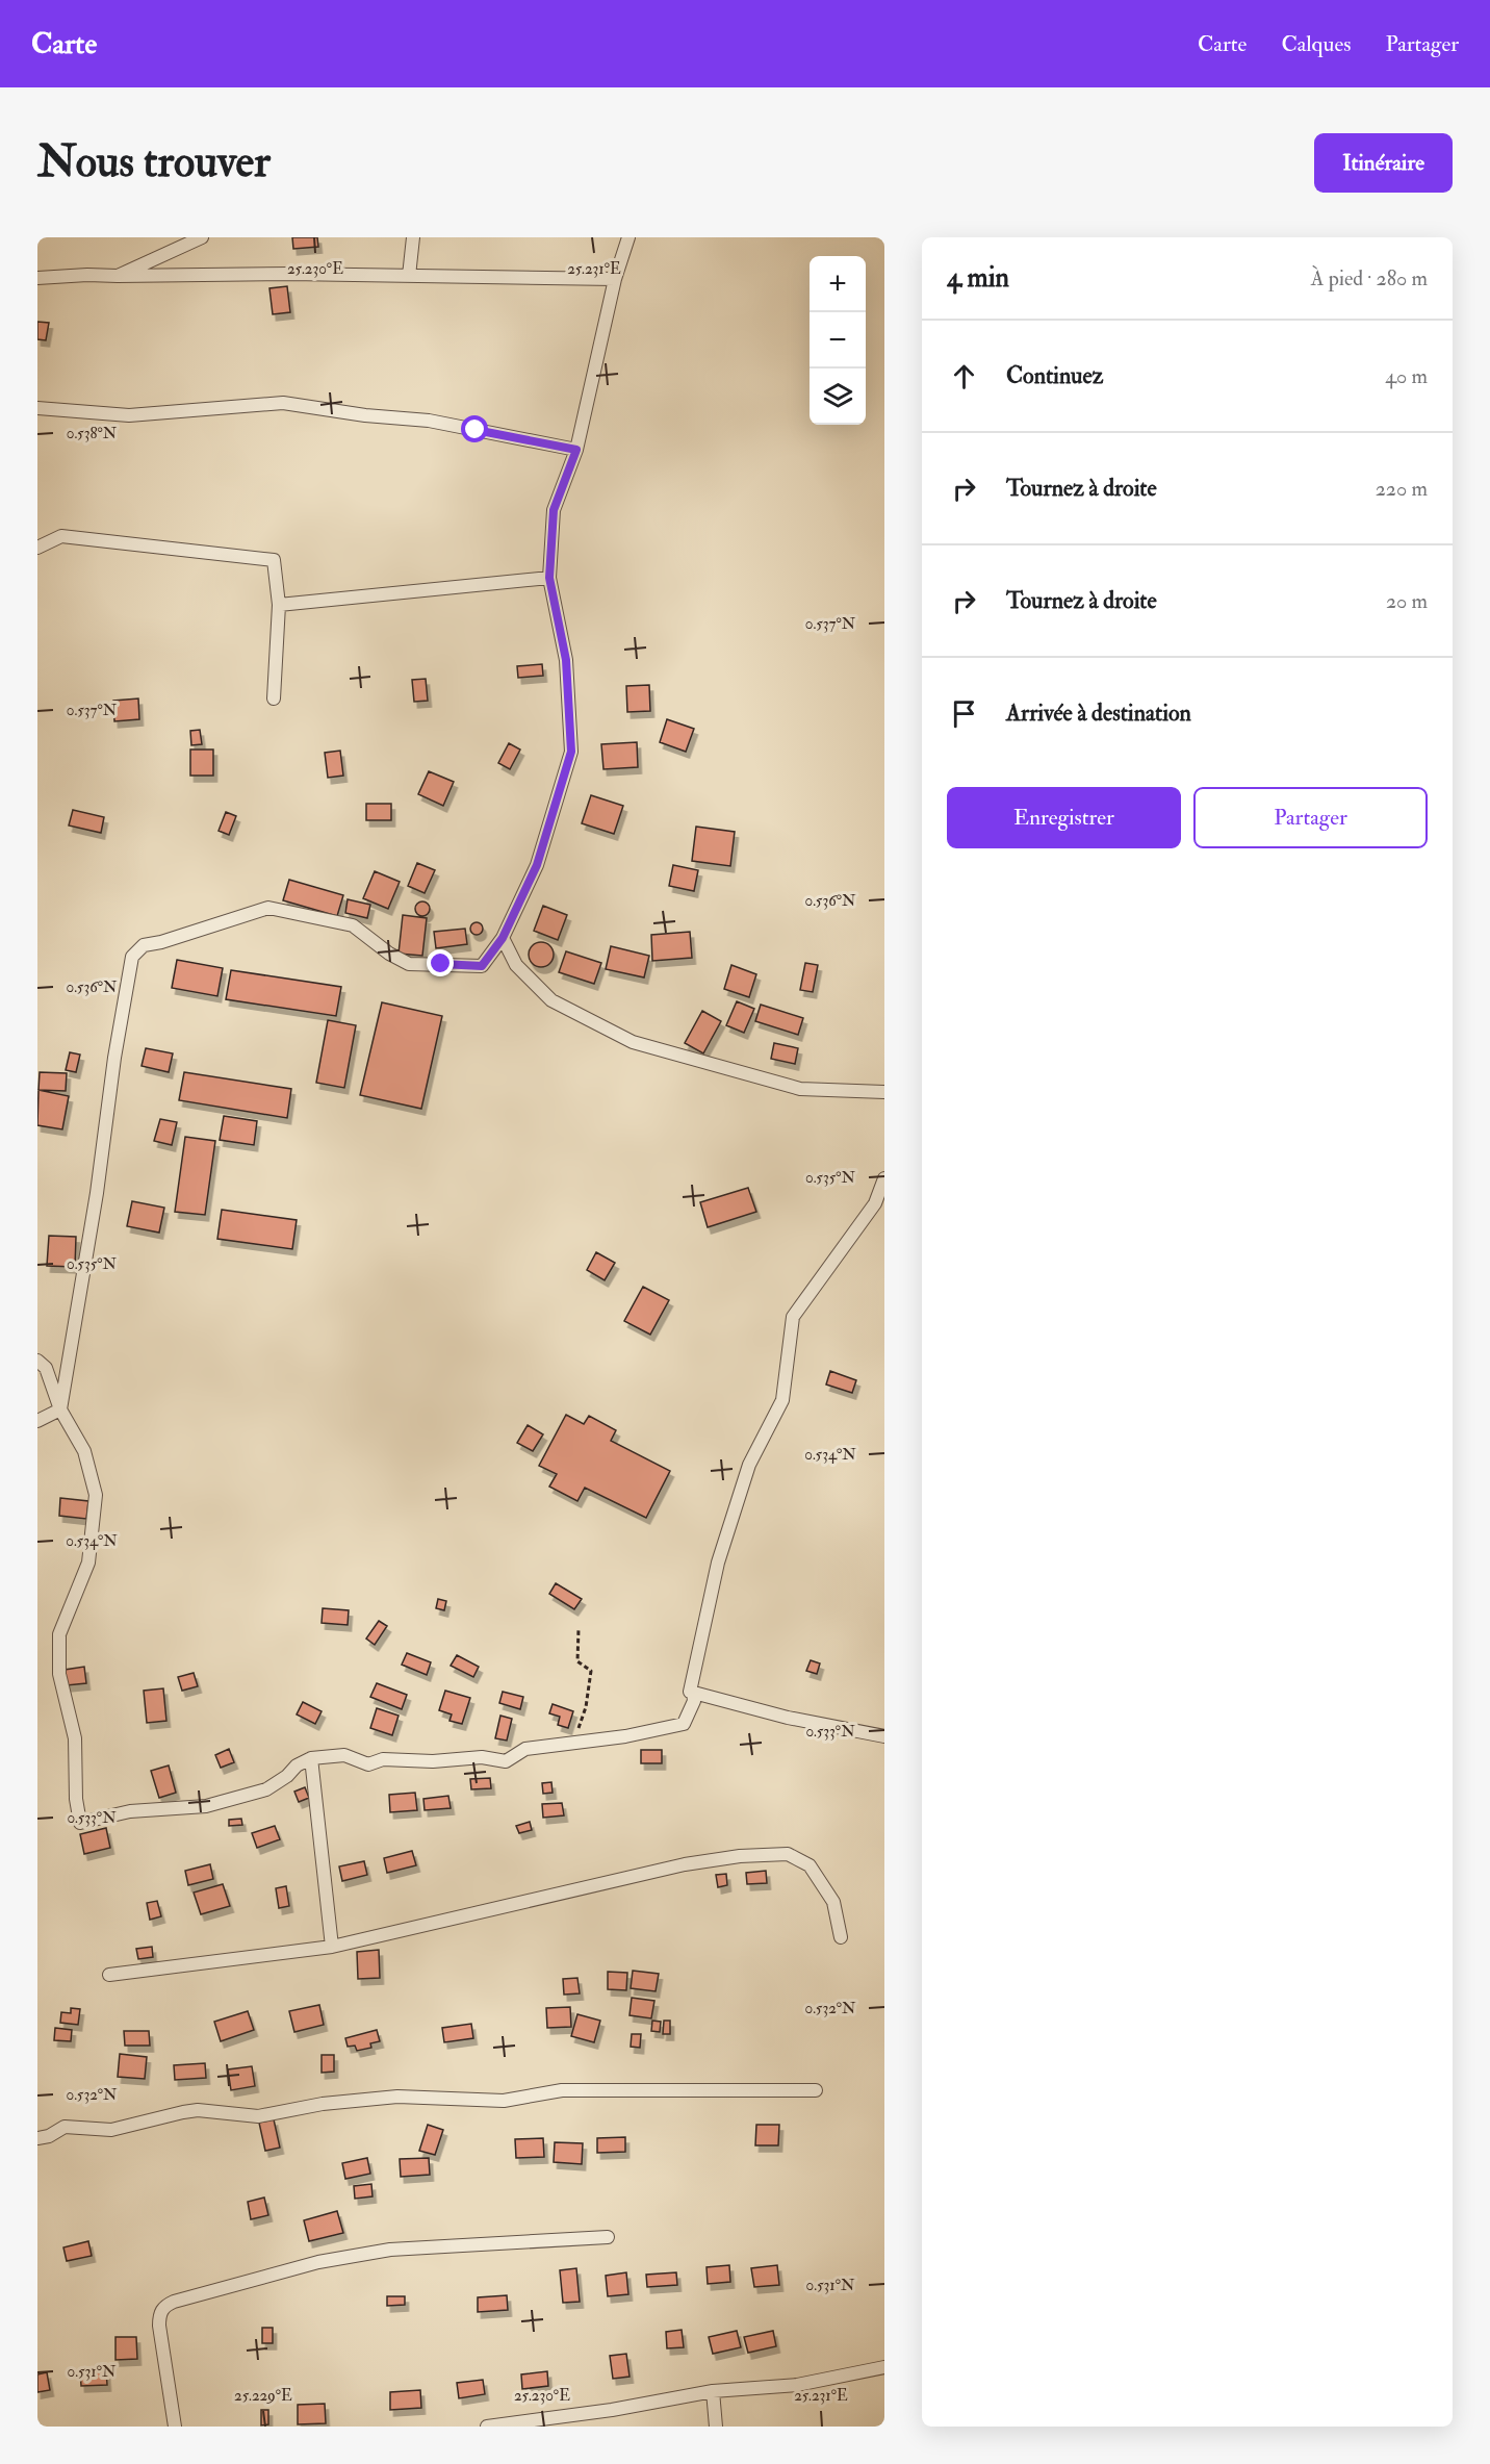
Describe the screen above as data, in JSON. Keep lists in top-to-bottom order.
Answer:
{
  "page": {
    "header": "Carte",
    "nav": ["Carte", "Calques", "Partager"],
    "buttons": [
      "Itinéraire",
      ["Enregistrer", "Partager"]
    ],
    "title": "Nous trouver",
    "heading": ["4 min", "À pied · 280 m"],
    "map_buttons": ["+", "−"],
    "list": [
      ["Continuez", "40 m"],
      ["Tournez à droite", "220 m"],
      ["Tournez à droite", "20 m"],
      "Arrivée à destination"
    ]
  },
  "coordinates": [
    "25.230°E",
    "25.231°E",
    "0.538°N",
    "0.537°N",
    "0.536°N",
    "0.535°N",
    "0.534°N",
    "0.533°N",
    "0.532°N",
    "0.531°N",
    "25.229°E"
  ]
}
